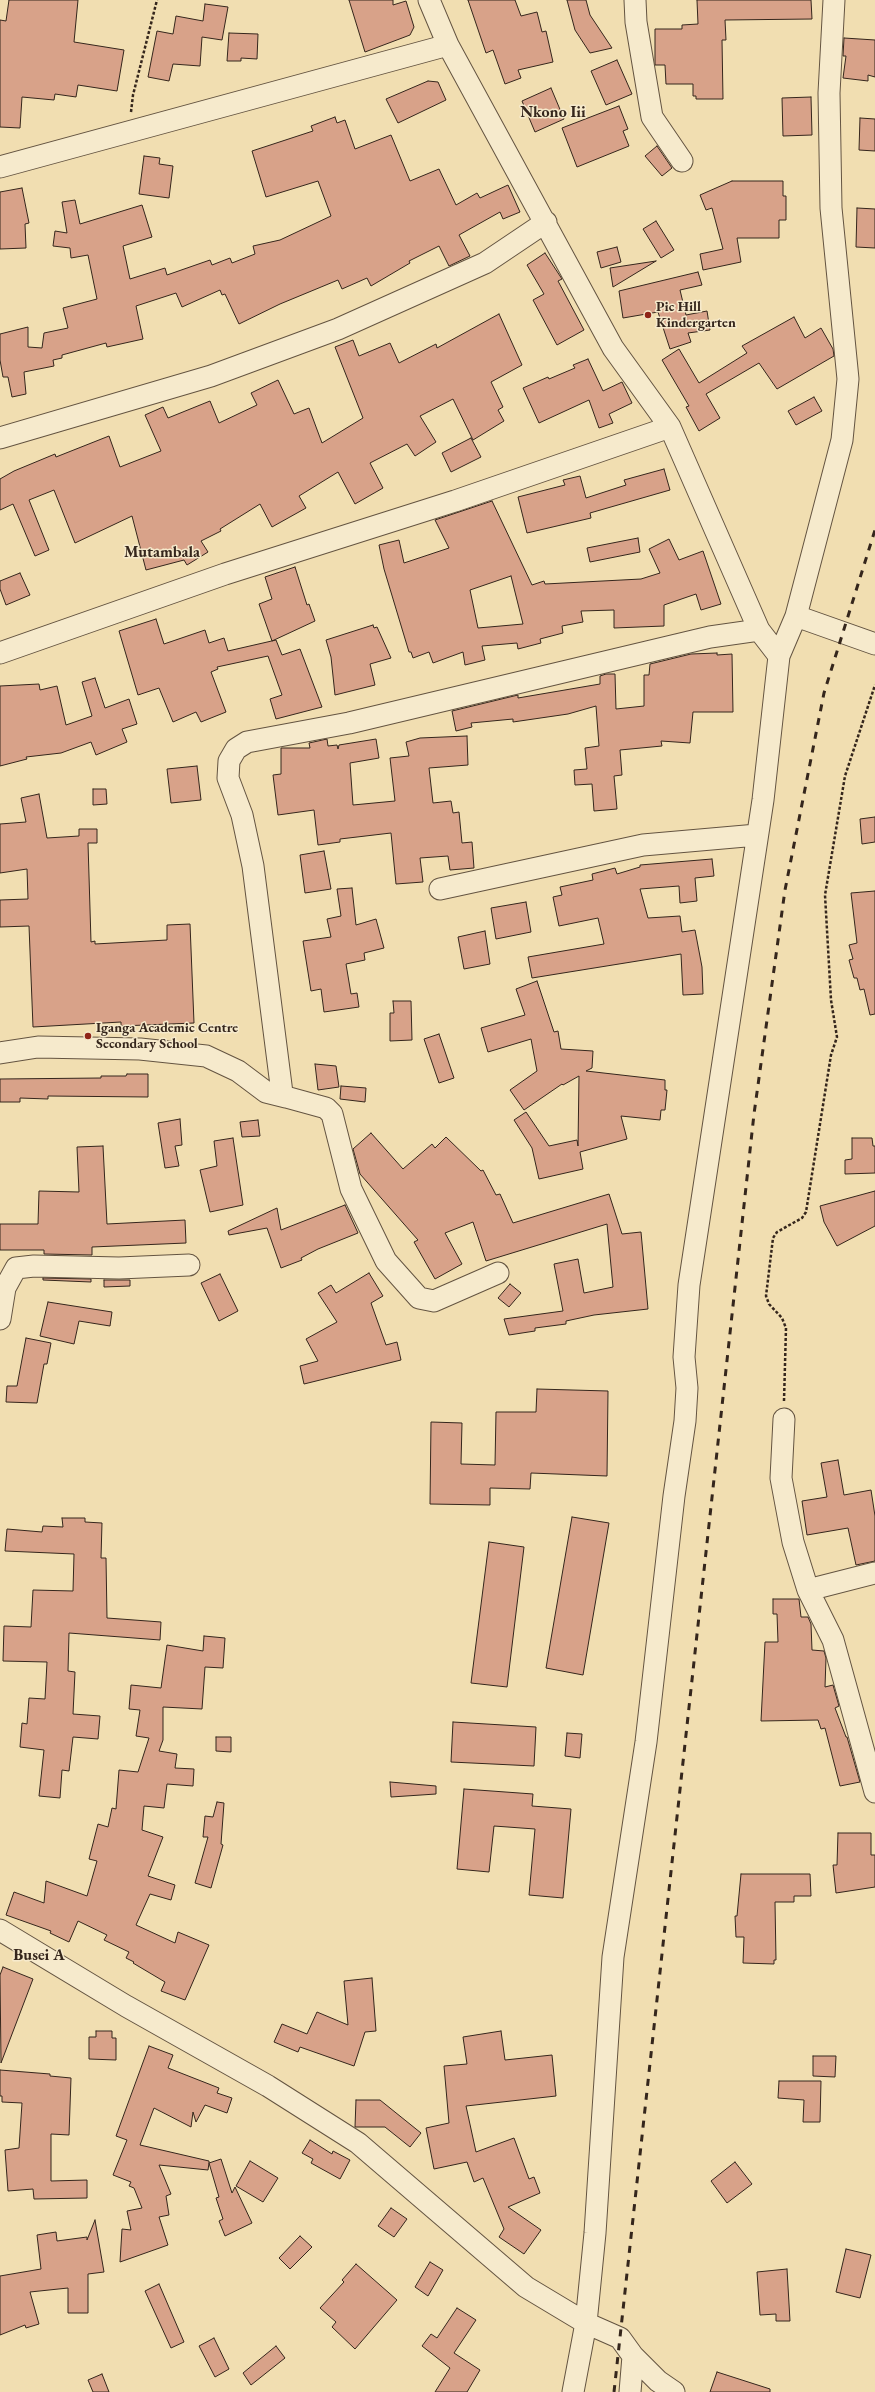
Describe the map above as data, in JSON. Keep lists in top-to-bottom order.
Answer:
{
  "districts": ["Nkono Iii", "Mutambala", "Busei A"],
  "places": ["Pic Hill Kindergarten", "Iganga Academic Centre Secondary School"]
}
